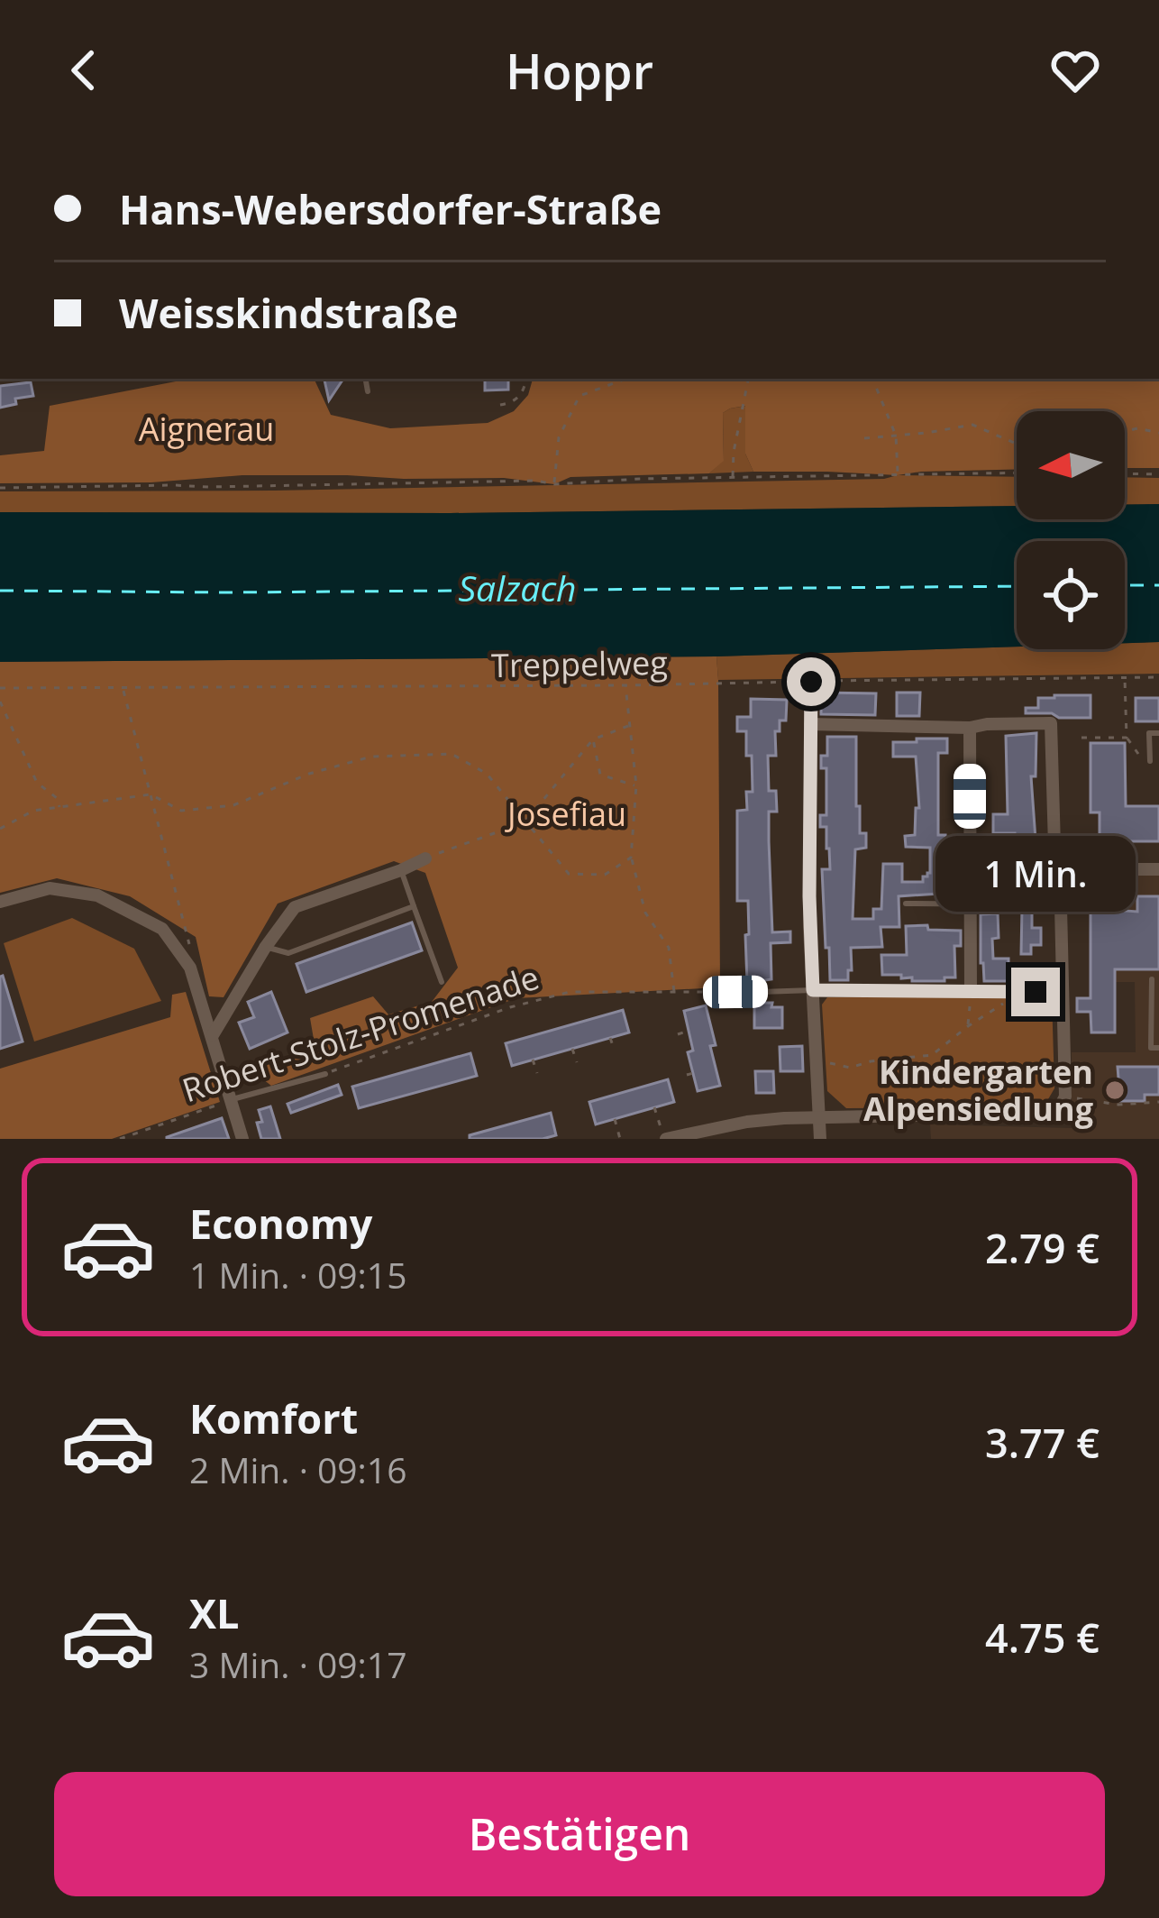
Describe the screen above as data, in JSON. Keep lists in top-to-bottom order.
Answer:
{
  "streets": {
    "lane": ["Robert-Stolz-Promenade"],
    "path": ["Treppelweg"]
  },
  "water": ["Salzach"],
  "parks": ["Aignerau", "Josefiau"],
  "places": ["Kindergarten Alpensiedlung"],
  "north": "left",
  "page": {
    "header": "Hoppr",
    "banner": ["Hans-Webersdorfer-Straße", "Weisskindstraße"],
    "bubble": "1 Min.",
    "list": [
      {
        "name": "Economy",
        "note": "1 Min. · 09:15",
        "value": "2.79 €"
      },
      {
        "name": "Komfort",
        "note": "2 Min. · 09:16",
        "value": "3.77 €"
      },
      {
        "name": "XL",
        "note": "3 Min. · 09:17",
        "value": "4.75 €"
      }
    ],
    "buttons": "Bestätigen"
  }
}
